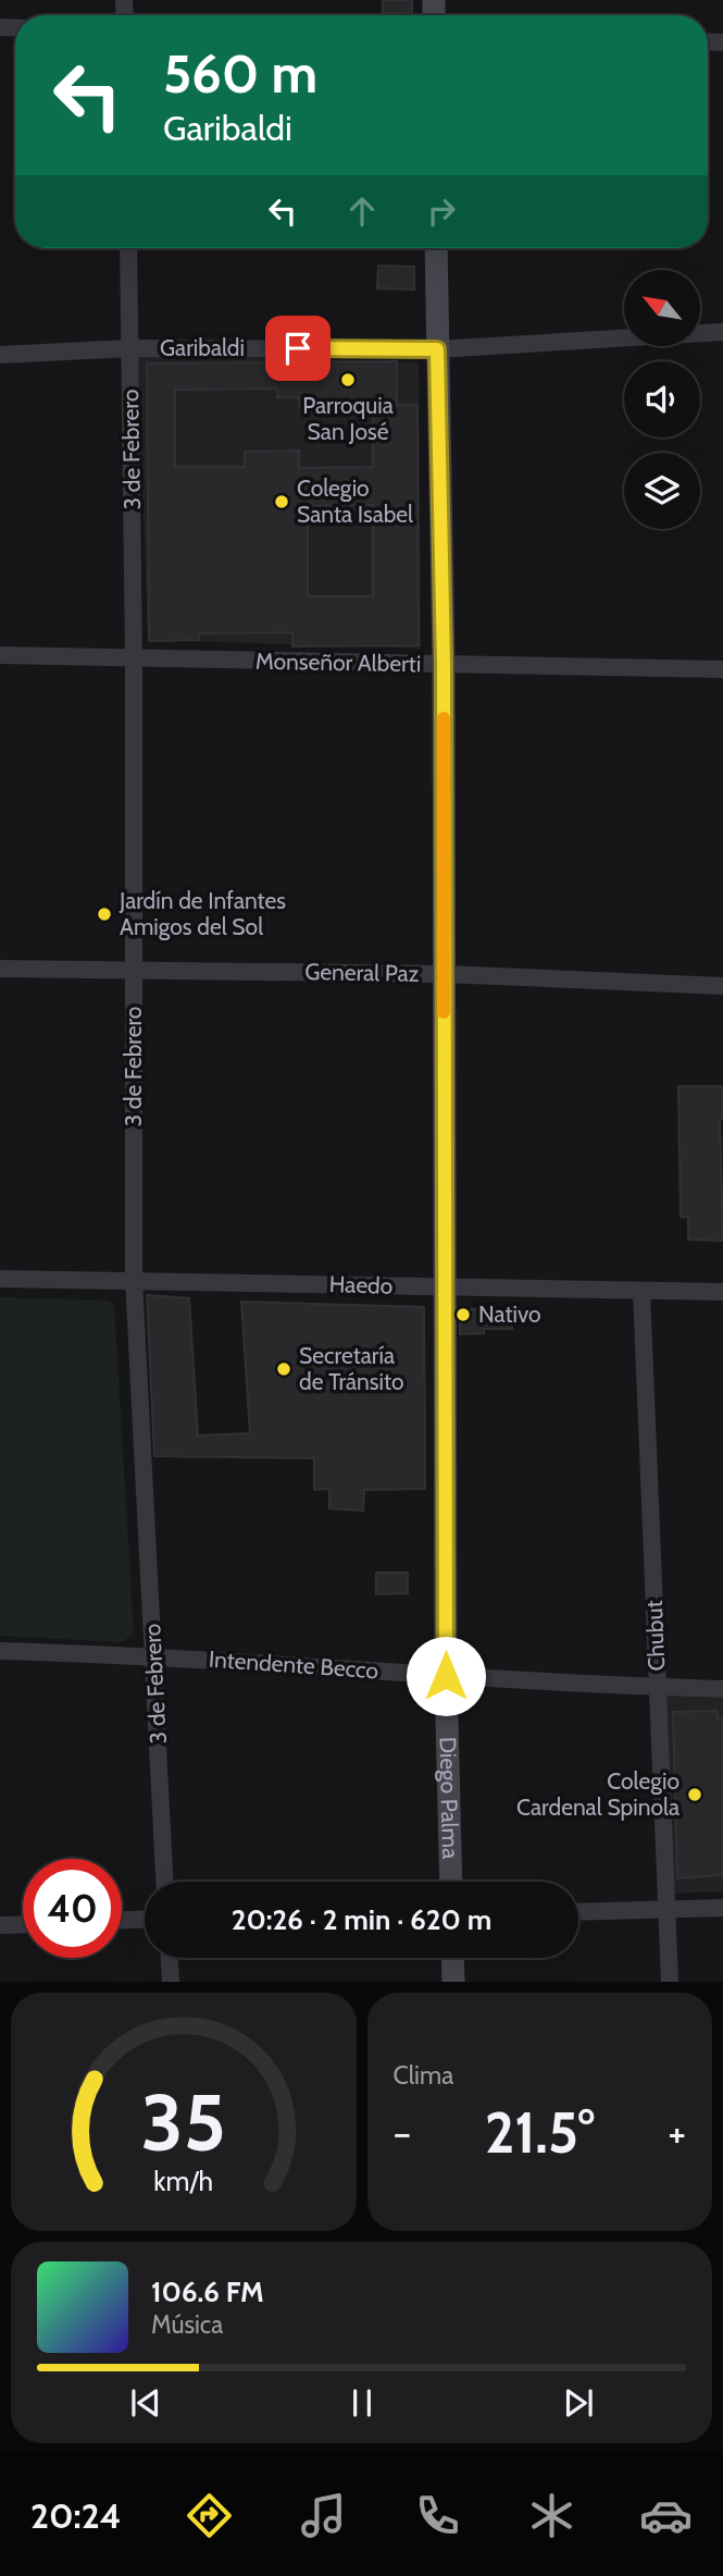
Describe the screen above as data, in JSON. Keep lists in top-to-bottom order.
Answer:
{
  "streets": {
    "street": [
      "Garibaldi",
      "3 de Febrero",
      "Monseñor Alberti",
      "General Paz",
      "Haedo",
      "Chubut",
      "Intendente Becco",
      "Diego Palma"
    ]
  },
  "crossings": [
    ["Garibaldi", "3 de Febrero"],
    ["Garibaldi", "Diego Palma"],
    ["3 de Febrero", "Monseñor Alberti"],
    ["3 de Febrero", "General Paz"],
    ["3 de Febrero", "Haedo"],
    ["3 de Febrero", "Intendente Becco"],
    ["Monseñor Alberti", "Diego Palma"],
    ["General Paz", "Diego Palma"],
    ["Haedo", "Chubut"],
    ["Haedo", "Diego Palma"],
    ["Chubut", "Intendente Becco"],
    ["Intendente Becco", "Diego Palma"]
  ],
  "places": [
    "Parroquia San José",
    "Colegio Santa Isabel",
    "Jardín de Infantes Amigos del Sol",
    "Nativo",
    "Secretaría de Tránsito",
    "Colegio Cardenal Spinola"
  ],
  "north": "top left",
  "page": {
    "turn": ["560 m", "Garibaldi"],
    "limit": "40",
    "trip": "20:26 · 2 min · 620 m",
    "tile": "Clima",
    "heat": ["−", "21.5°", "+"],
    "song": ["106.6 FM", "Música"],
    "tabs": "20:24",
    "gauge": ["35", "km/h"]
  }
}
